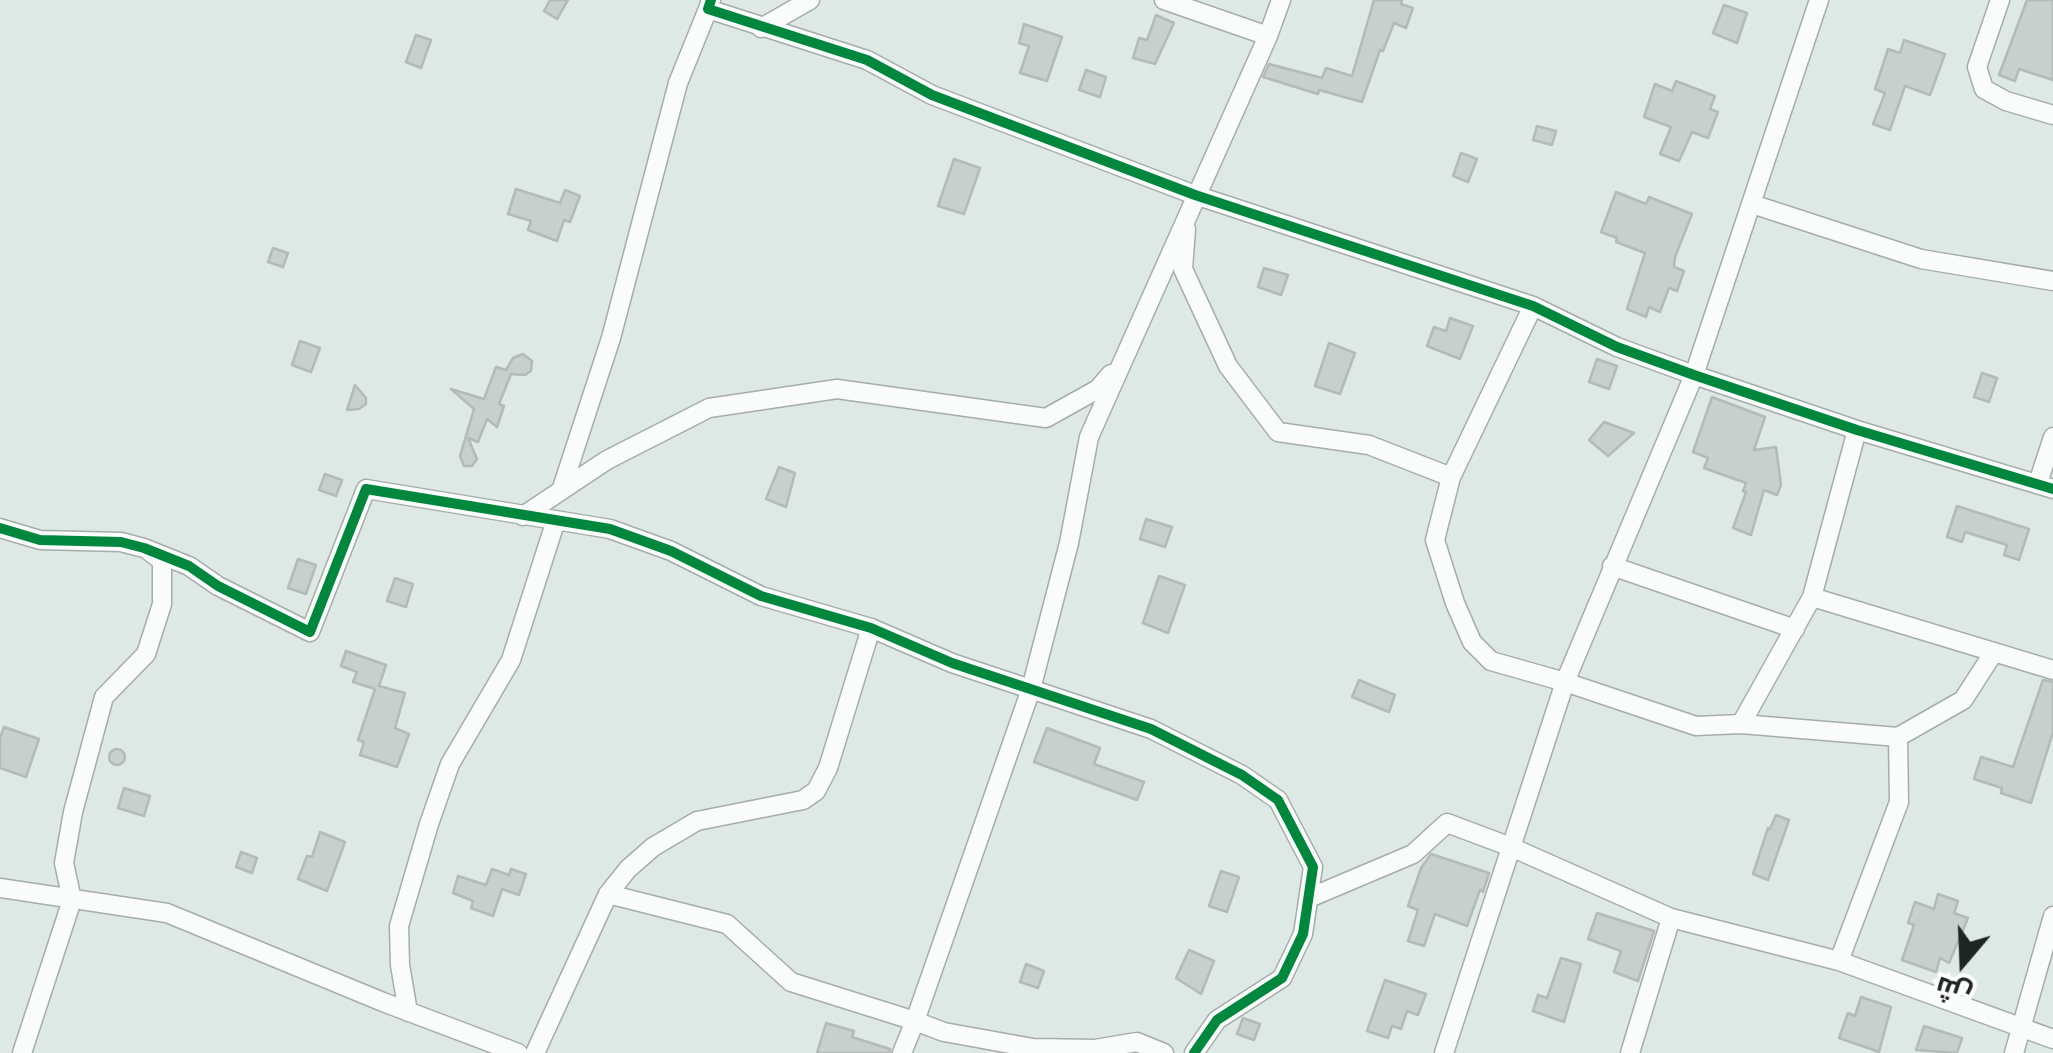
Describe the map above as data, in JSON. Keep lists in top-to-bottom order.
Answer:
{
  "north": "bottom"
}
